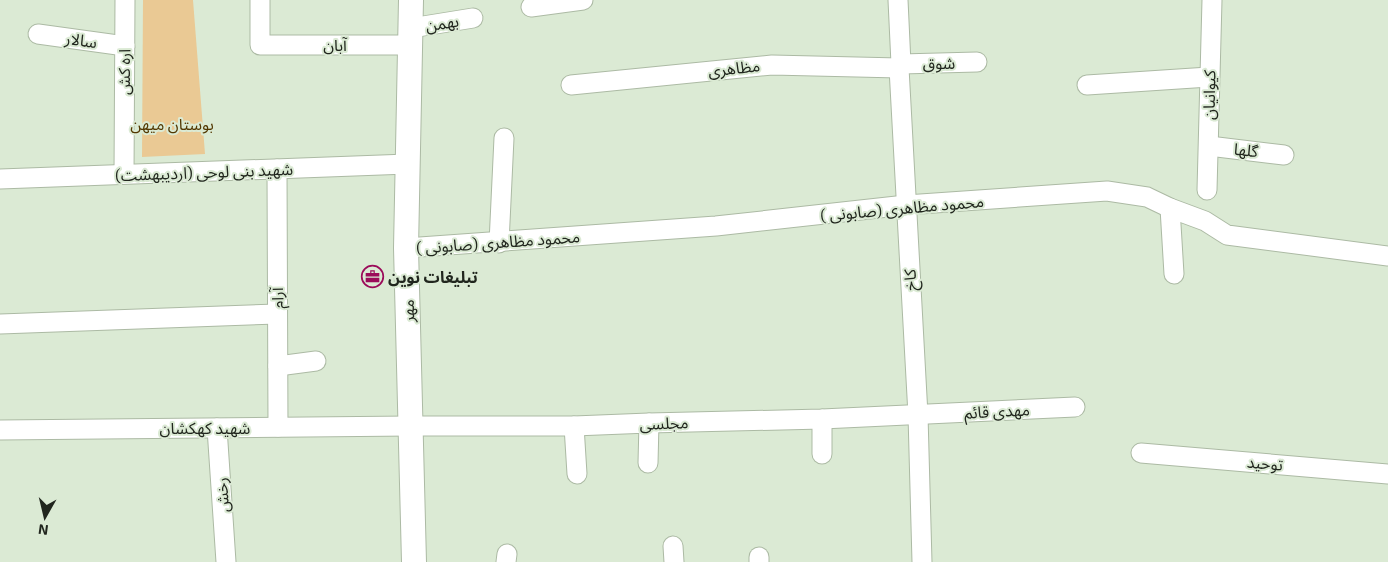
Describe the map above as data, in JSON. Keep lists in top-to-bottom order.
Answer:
{
  "streets": {
    "street": [
      "بهمن",
      "سالار",
      "آبان",
      "شوق",
      "مظاهری",
      "اره کش",
      "کیوانیان",
      "گلها",
      "شهید بنی لوحی (اردیبهشت)",
      "محمود مظاهری (صابونی )",
      "کاخ",
      "آرام",
      "مهر",
      "مهدی قائم",
      "مجلسی",
      "شهید کهکشان",
      "توحید",
      "رخش"
    ]
  },
  "crossings": [
    ["بهمن", "آبان"],
    ["بهمن", "مهر"],
    ["سالار", "اره کش"],
    ["آبان", "مهر"],
    ["شوق", "مظاهری"],
    ["شوق", "کاخ"],
    ["مظاهری", "کاخ"],
    ["اره کش", "شهید بنی لوحی (اردیبهشت)"],
    ["کیوانیان", "گلها"],
    ["شهید بنی لوحی (اردیبهشت)", "آرام"],
    ["شهید بنی لوحی (اردیبهشت)", "مهر"],
    ["محمود مظاهری (صابونی )", "کاخ"],
    ["محمود مظاهری (صابونی )", "مهر"],
    ["کاخ", "مهدی قائم"],
    ["کاخ", "مجلسی"],
    ["آرام", "شهید کهکشان"],
    ["مهر", "مجلسی"],
    ["مهر", "شهید کهکشان"],
    ["مهدی قائم", "مجلسی"],
    ["مجلسی", "شهید کهکشان"],
    ["شهید کهکشان", "رخش"]
  ],
  "parks": ["بوستان میهن"],
  "places": {
    "office": ["تبلیغات نوین"]
  },
  "north": "bottom"
}
